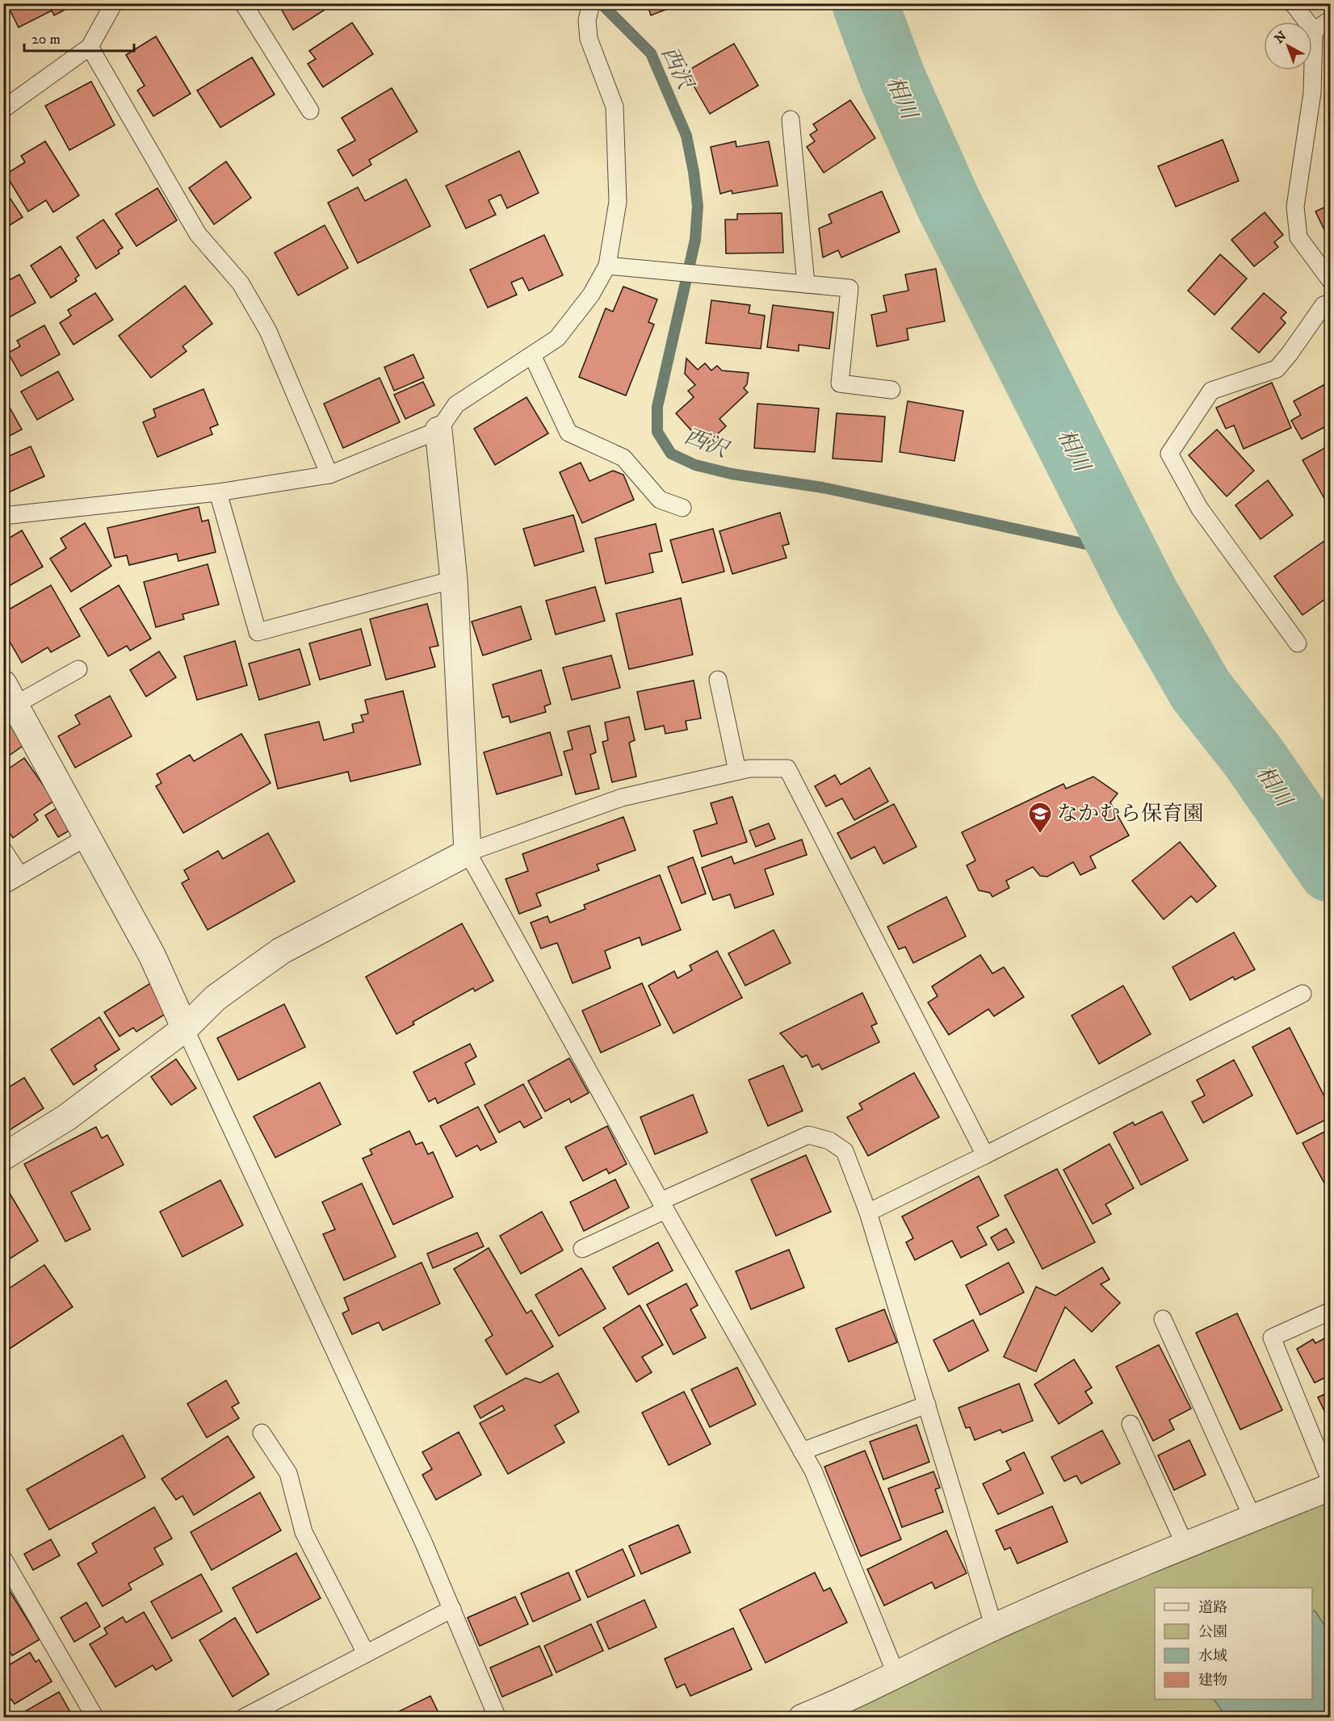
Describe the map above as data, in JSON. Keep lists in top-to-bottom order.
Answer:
{
  "water": ["西沢", "相川"],
  "places": {
    "school or university": ["なかむら保育園"]
  },
  "legend": [
    "道路",
    "公園",
    "水域",
    "建物"
  ],
  "scale_bar": "20 m",
  "north": "top left"
}
